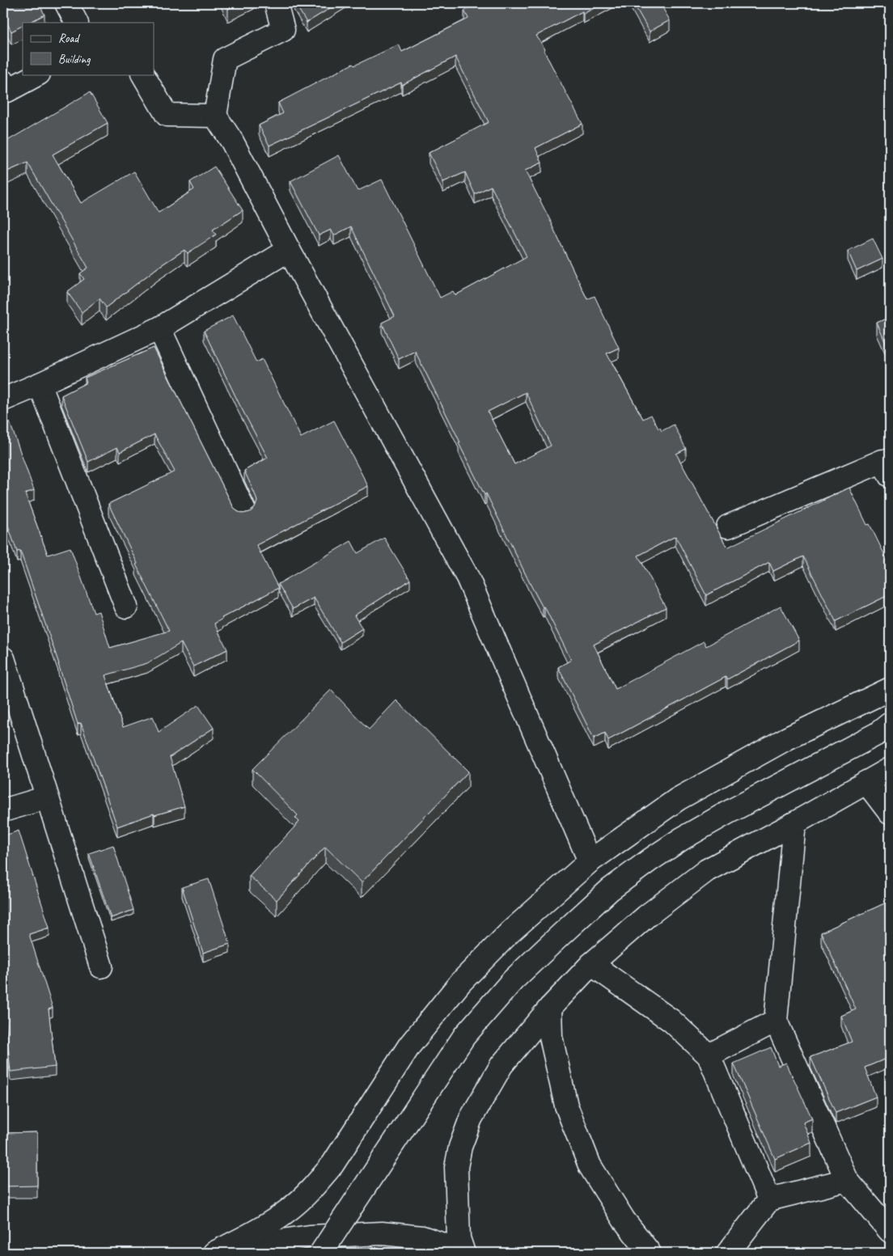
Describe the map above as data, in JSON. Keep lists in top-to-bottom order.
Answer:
{
  "legend": ["Road", "Building"]
}
